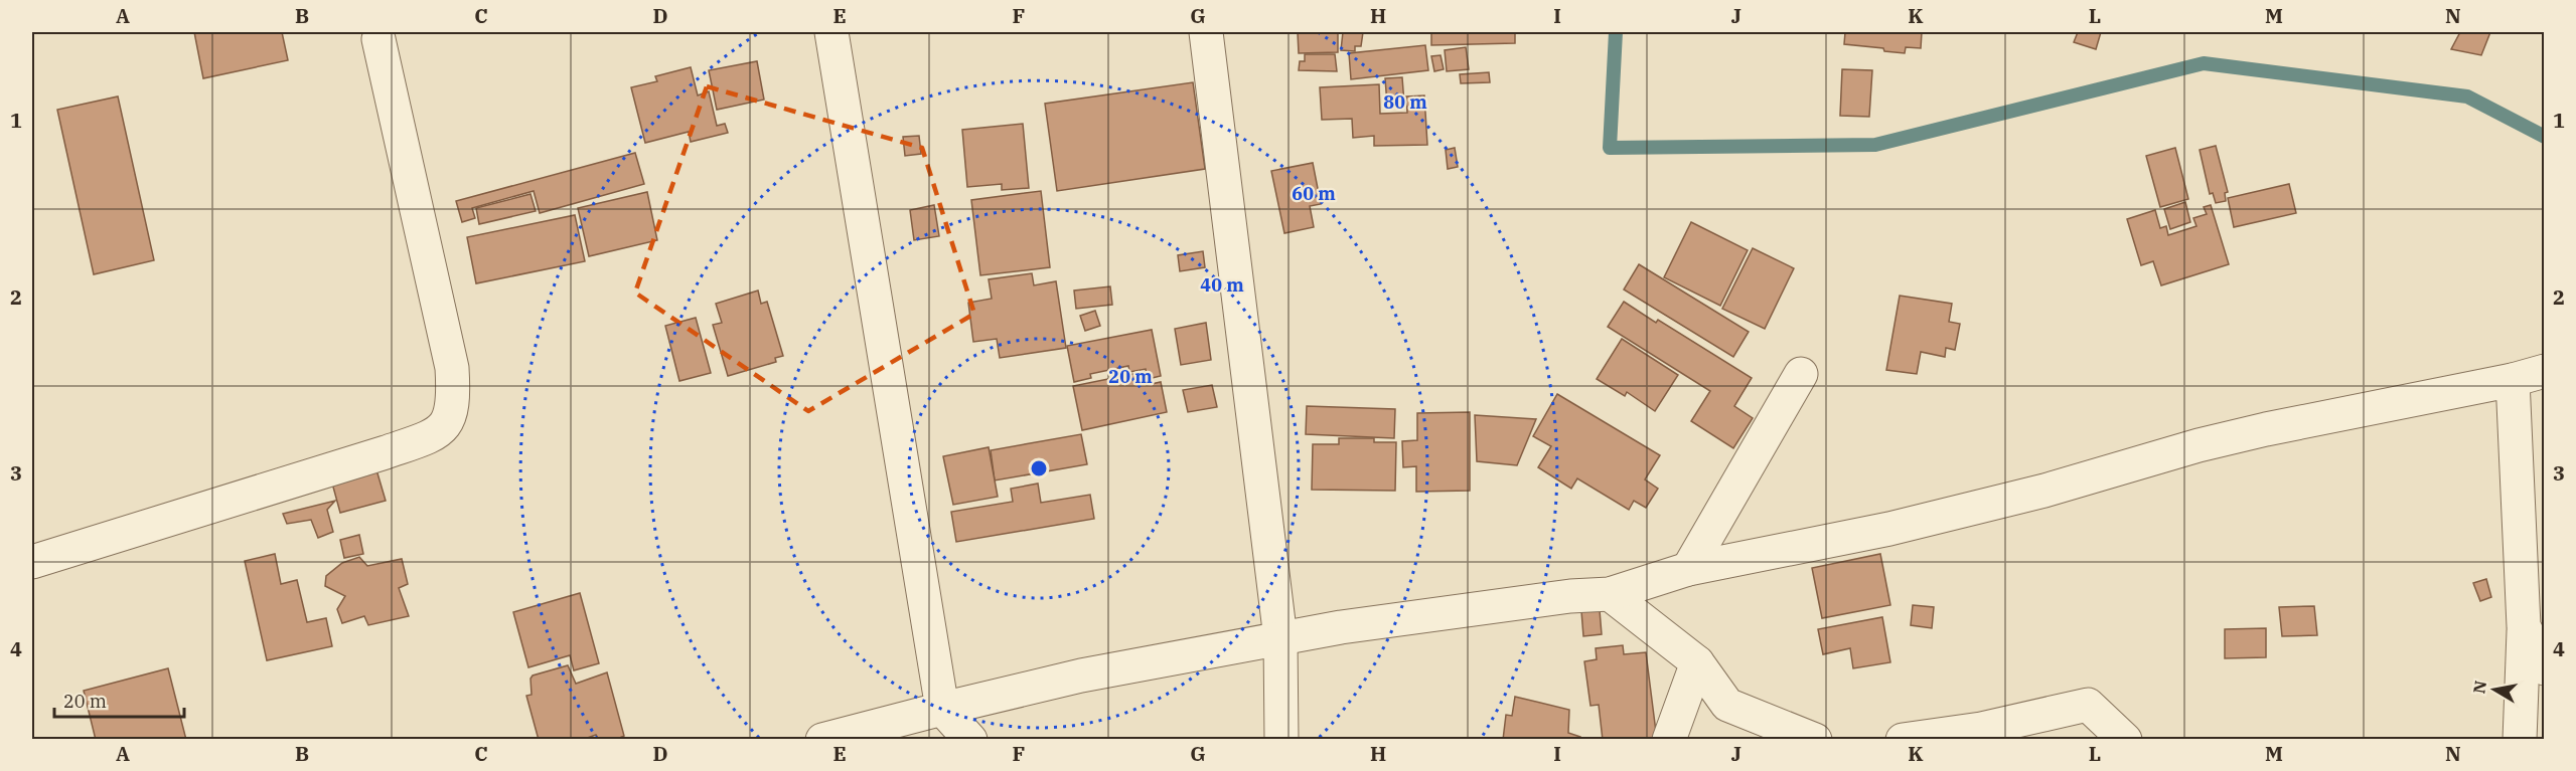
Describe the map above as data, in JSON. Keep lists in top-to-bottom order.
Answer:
{
  "scale_bar": "20 m",
  "north": "left",
  "grid": {
    "columns": [
      "A",
      "B",
      "C",
      "D",
      "E",
      "F",
      "G",
      "H",
      "I",
      "J",
      "K",
      "L",
      "M",
      "N"
    ],
    "rows": [
      "1",
      "2",
      "3",
      "4"
    ]
  },
  "rings": [
    "80 m",
    "60 m",
    "40 m",
    "20 m"
  ]
}
